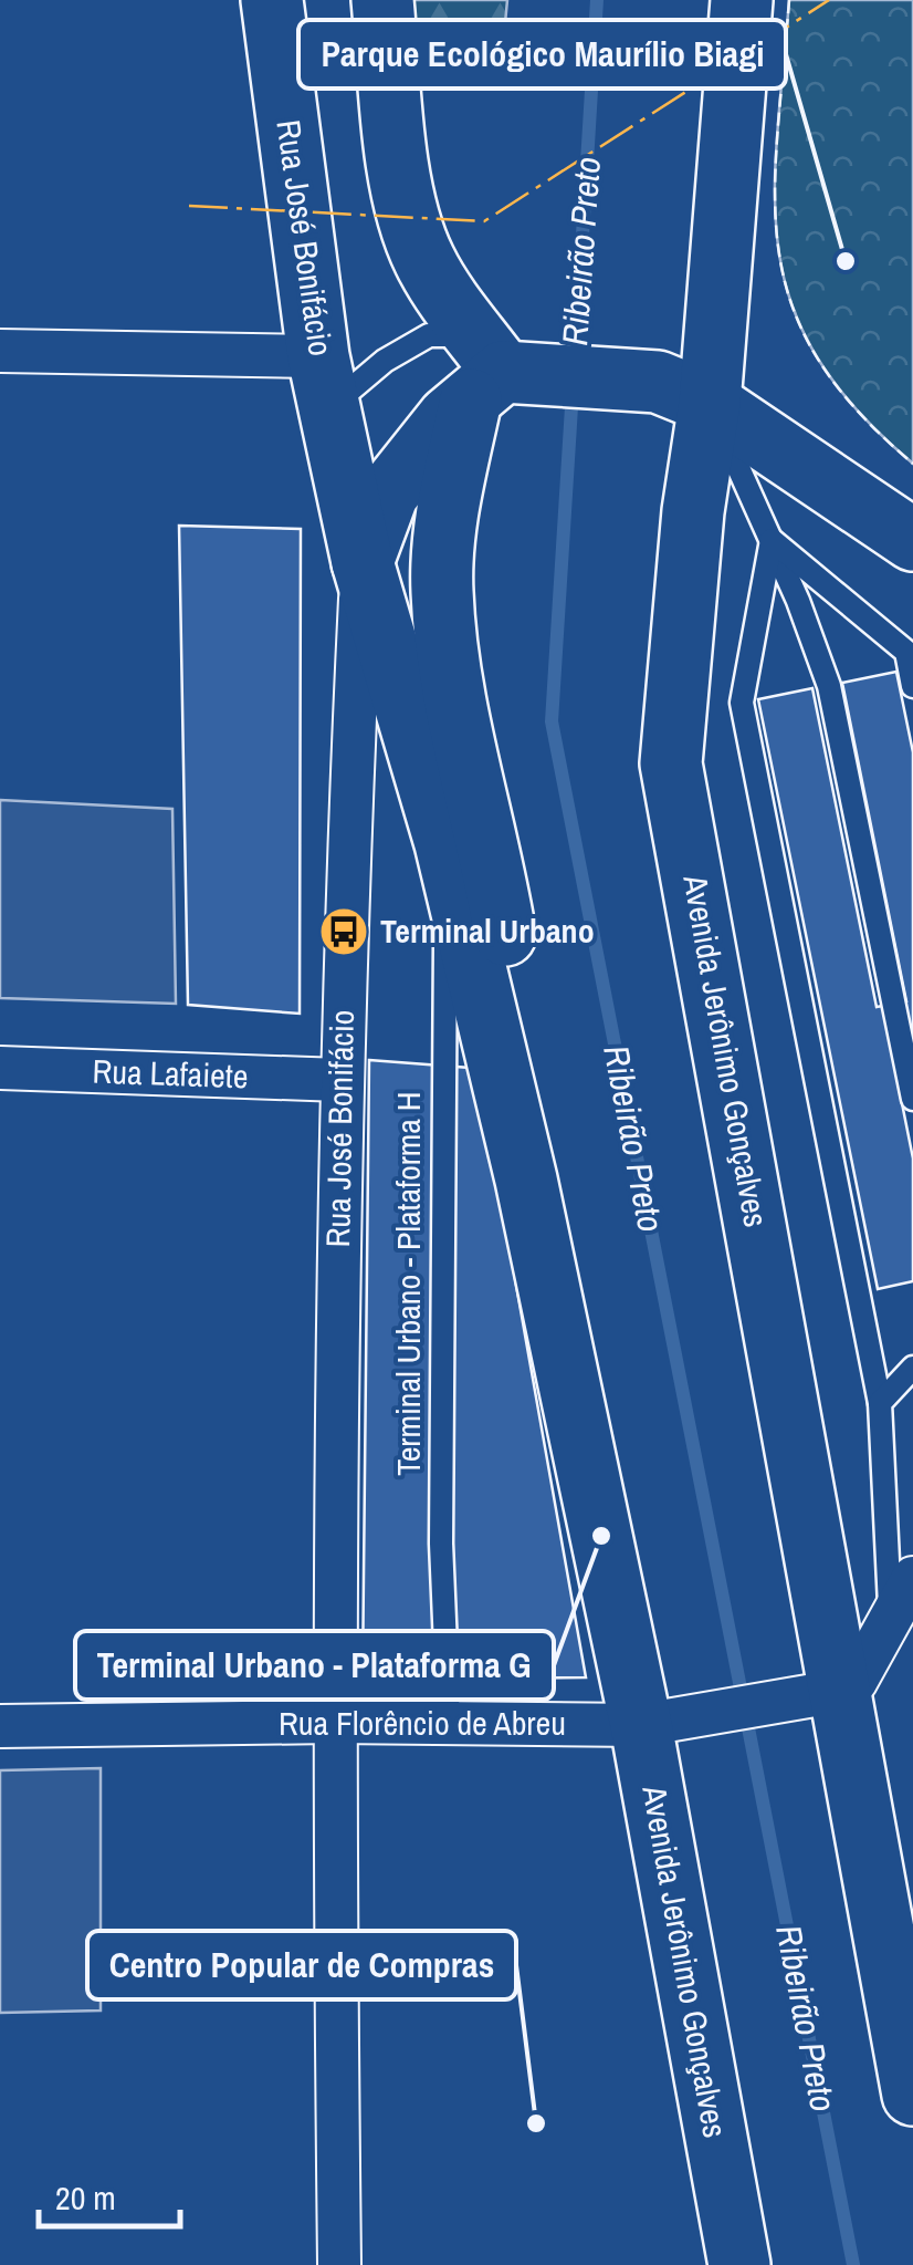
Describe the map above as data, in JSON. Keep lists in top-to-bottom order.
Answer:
{
  "streets": {
    "main road": ["Rua José Bonifácio", "Avenida Jerônimo Gonçalves"],
    "street": ["Rua Lafaiete", "Rua Florêncio de Abreu"],
    "lane": ["Terminal Urbano - Plataforma H"]
  },
  "crossings": [
    ["Rua José Bonifácio", "Avenida Jerônimo Gonçalves"],
    ["Rua José Bonifácio", "Rua Lafaiete"],
    ["Rua José Bonifácio", "Rua Florêncio de Abreu"],
    ["Avenida Jerônimo Gonçalves", "Terminal Urbano - Plataforma H"],
    ["Avenida Jerônimo Gonçalves", "Rua Florêncio de Abreu"],
    ["Terminal Urbano - Plataforma H", "Rua Florêncio de Abreu"]
  ],
  "water": ["Ribeirão Preto"],
  "places": {
    "other": ["Parque Ecológico Maurílio Biagi", "Terminal Urbano - Plataforma G", "Centro Popular de Compras"],
    "bus stop": ["Terminal Urbano"]
  },
  "scale_bar": "20 m"
}
